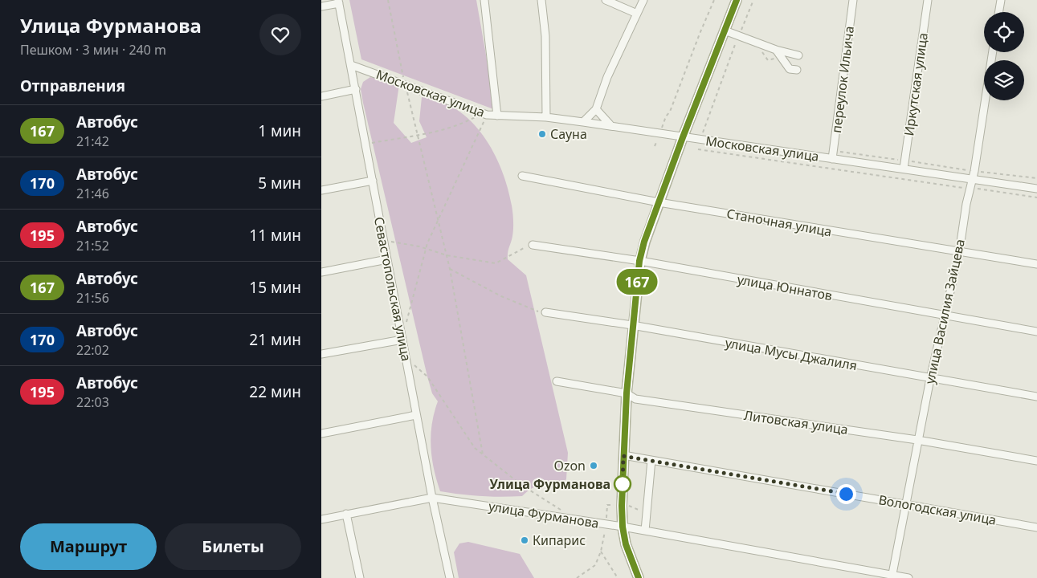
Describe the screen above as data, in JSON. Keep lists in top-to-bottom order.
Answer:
{
  "streets": {
    "street": [
      "переулок Ильича",
      "Иркутская улица",
      "Московская улица",
      "Станочная улица",
      "улица Юннатов",
      "Севастопольская улица",
      "улица Василия Зайцева",
      "улица Мусы Джалиля",
      "Литовская улица",
      "Вологодская улица",
      "улица Фурманова"
    ]
  },
  "crossings": [
    ["переулок Ильича", "Московская улица"],
    ["Иркутская улица", "Московская улица"],
    ["Московская улица", "Севастопольская улица"],
    ["Московская улица", "улица Василия Зайцева"],
    ["Станочная улица", "улица Василия Зайцева"],
    ["улица Юннатов", "улица Василия Зайцева"],
    ["Севастопольская улица", "улица Фурманова"],
    ["улица Василия Зайцева", "улица Мусы Джалиля"],
    ["улица Василия Зайцева", "Литовская улица"],
    ["улица Василия Зайцева", "Вологодская улица"],
    ["улица Василия Зайцева", "улица Фурманова"]
  ],
  "places": [
    "Сауна",
    "Ozon",
    "Улица Фурманова",
    "Кипарис"
  ],
  "lines": ["bus line 167"],
  "page": {
    "heading": [
      ["Улица Фурманова", "Пешком · 3 мин · 240 m"],
      "Отправления"
    ],
    "on_map": "167",
    "list": [
      {
        "mark": "167",
        "name": "Автобус",
        "note": "21:42",
        "value": "1 мин"
      },
      {
        "mark": "170",
        "name": "Автобус",
        "note": "21:46",
        "value": "5 мин"
      },
      {
        "mark": "195",
        "name": "Автобус",
        "note": "21:52",
        "value": "11 мин"
      },
      {
        "mark": "167",
        "name": "Автобус",
        "note": "21:56",
        "value": "15 мин"
      },
      {
        "mark": "170",
        "name": "Автобус",
        "note": "22:02",
        "value": "21 мин"
      },
      {
        "mark": "195",
        "name": "Автобус",
        "note": "22:03",
        "value": "22 мин"
      }
    ],
    "buttons": ["Маршрут", "Билеты"]
  }
}
